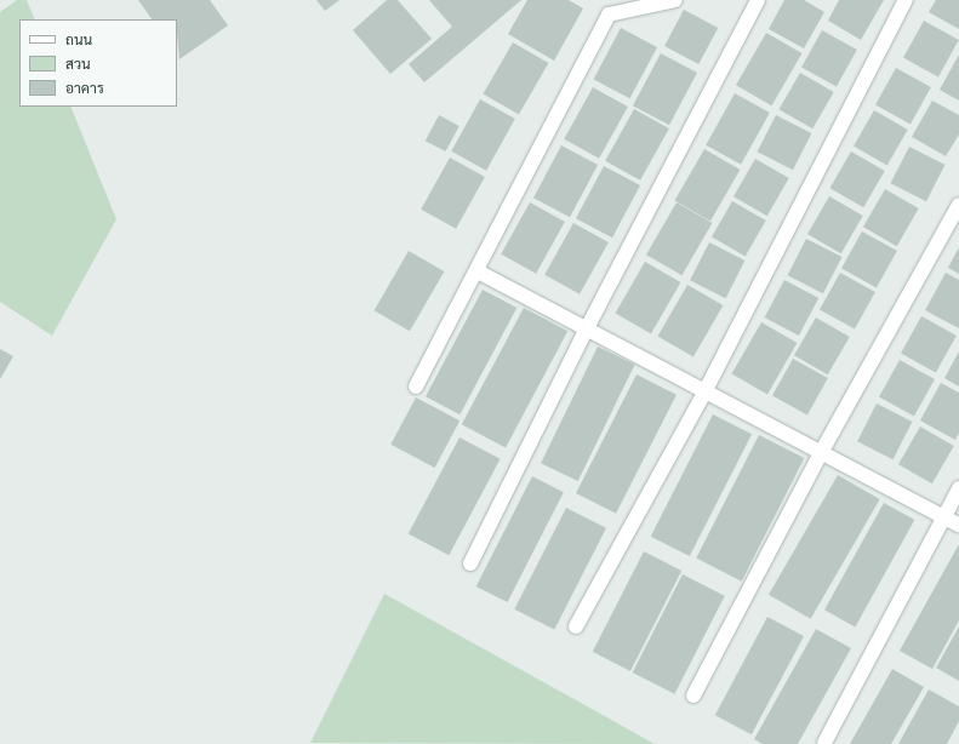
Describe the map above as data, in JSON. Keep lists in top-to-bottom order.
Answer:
{
  "legend": ["ถนน", "สวน", "อาคาร"]
}
